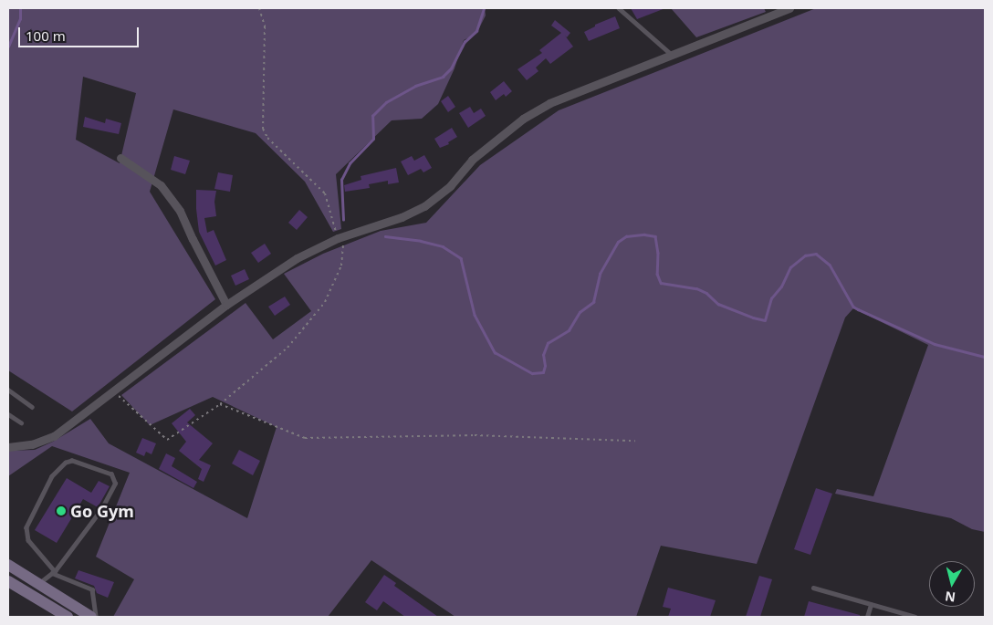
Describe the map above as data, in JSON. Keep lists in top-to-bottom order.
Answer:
{
  "places": ["Go Gym"],
  "scale_bar": "100 m",
  "north": "bottom"
}
